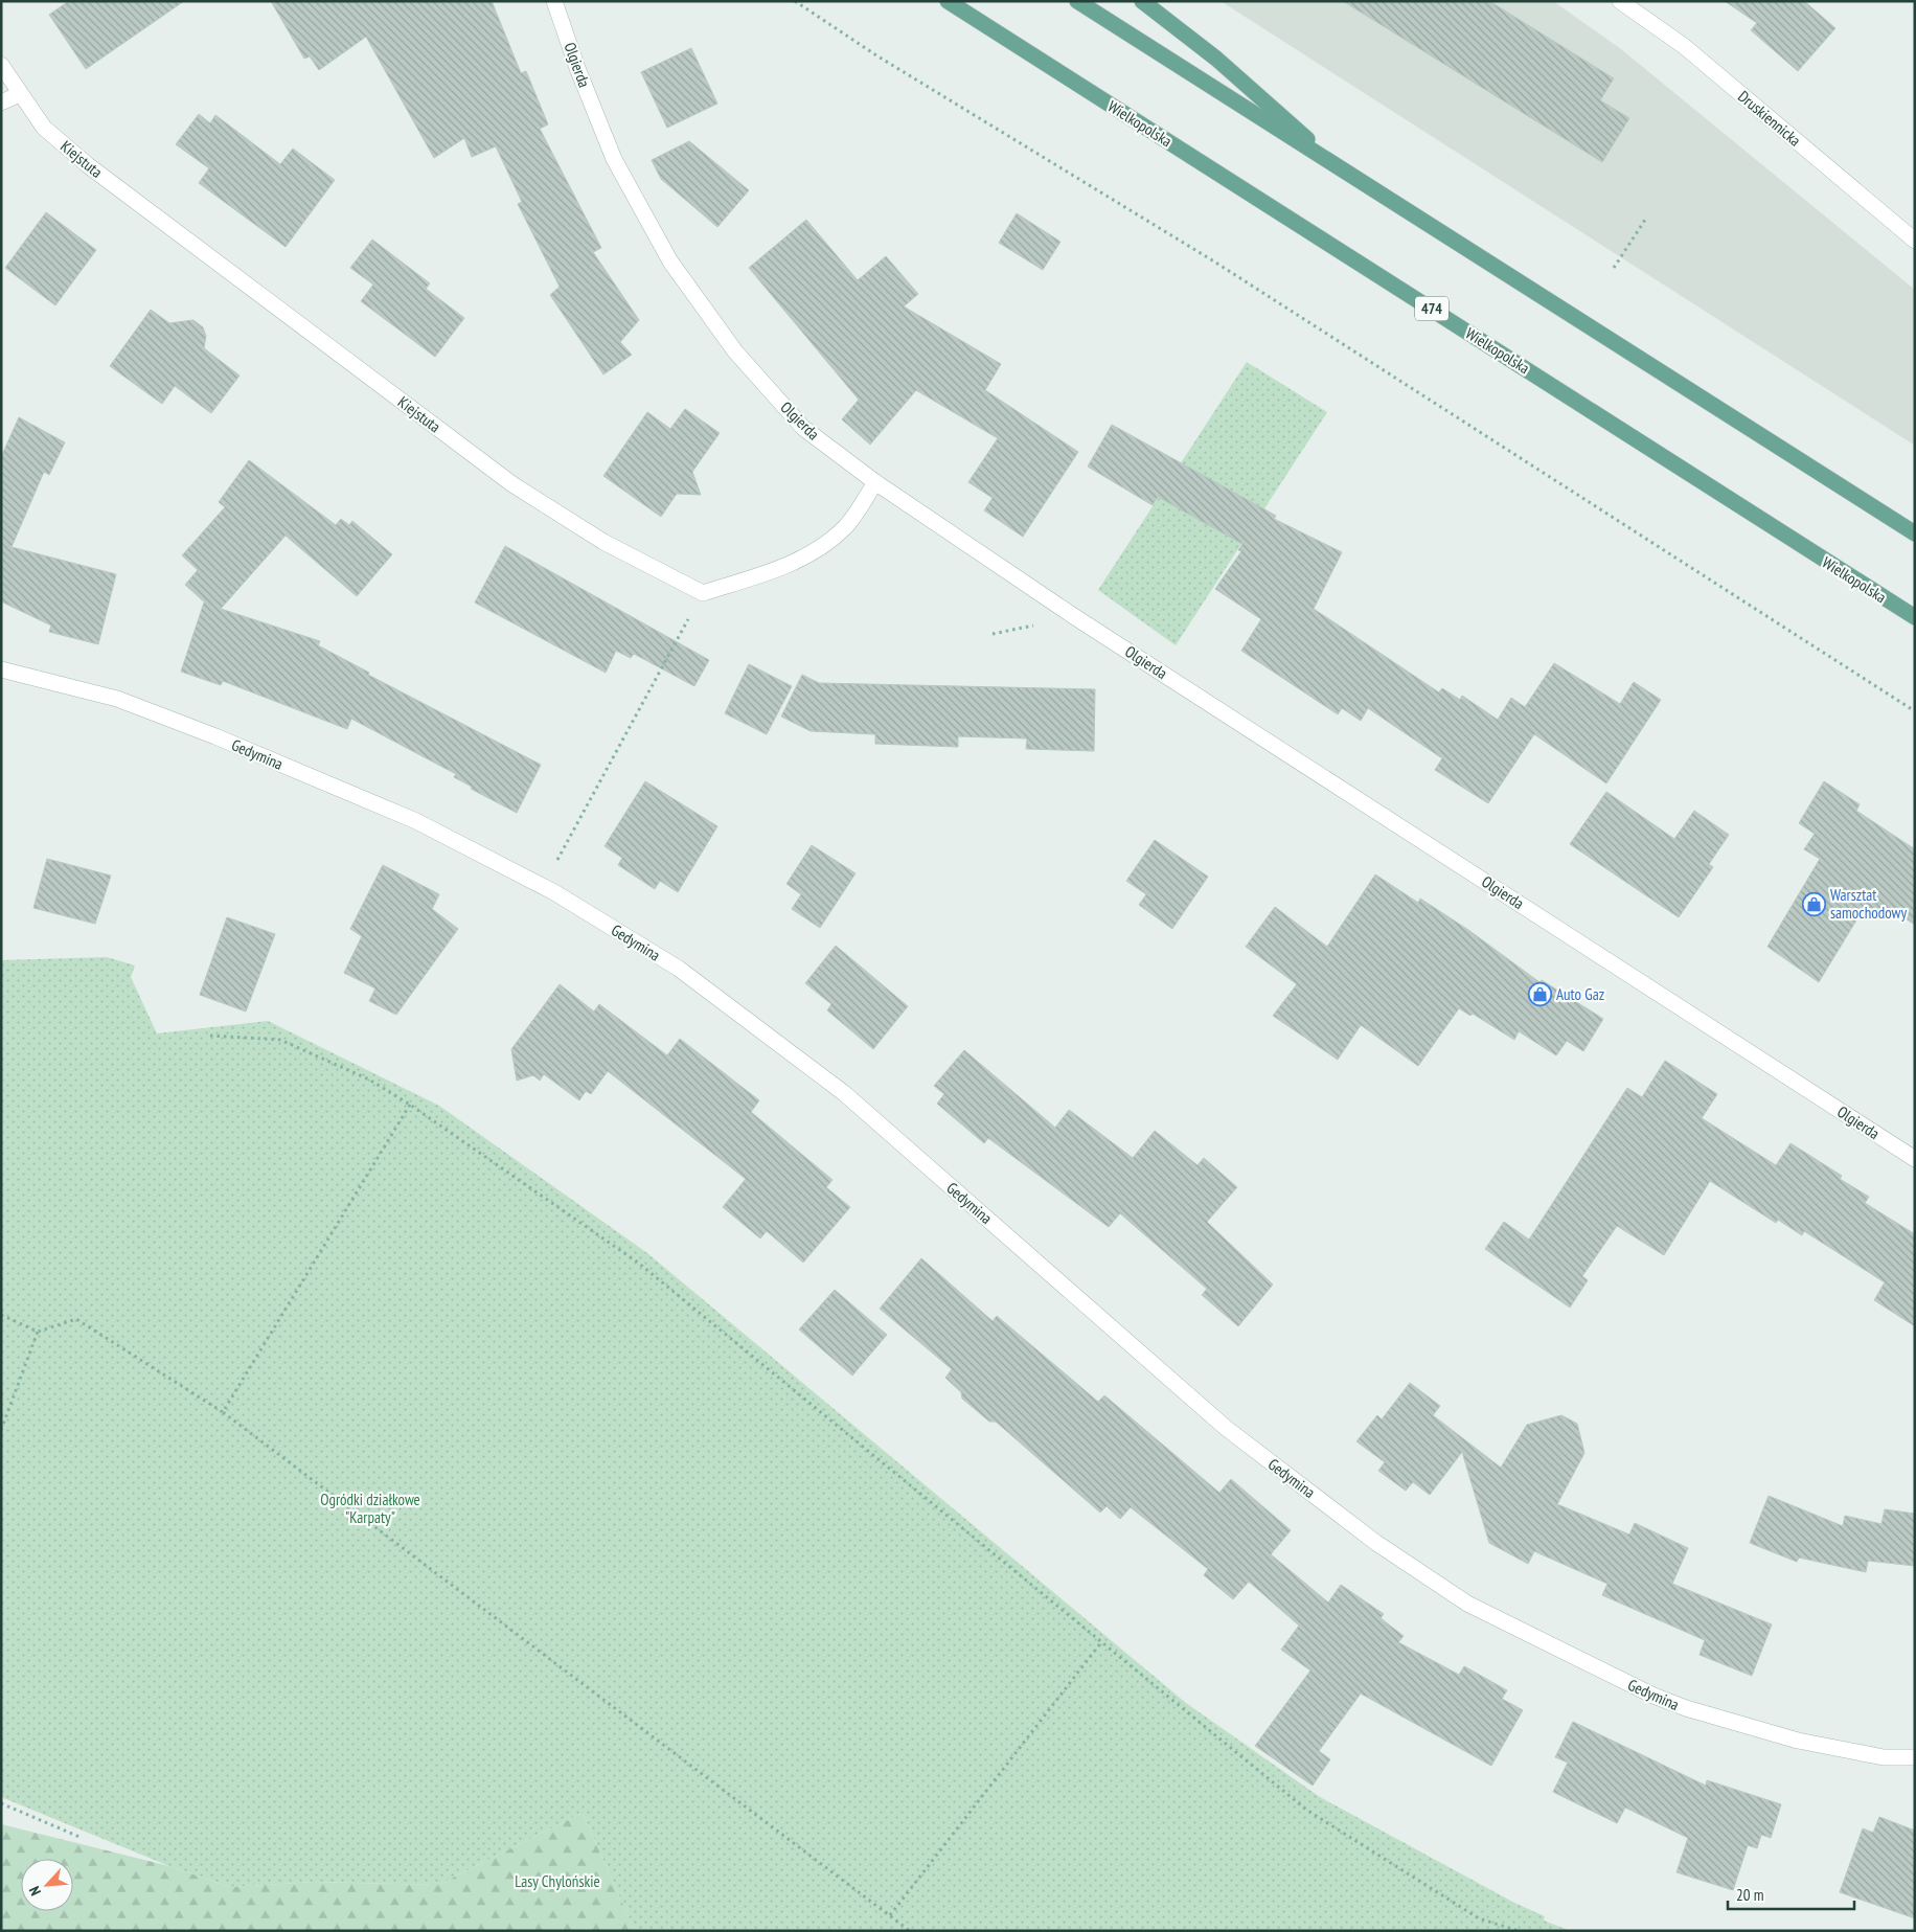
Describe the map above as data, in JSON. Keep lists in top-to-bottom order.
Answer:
{
  "streets": {
    "main road": ["Wielkopolska", "474"],
    "street": [
      "Olgierda",
      "Druskiennicka",
      "Kiejstuta",
      "Gedymina"
    ]
  },
  "parks": ["Ogródki działkowe \"Karpaty\"", "Lasy Chylońskie"],
  "places": {
    "shop": ["Warsztat samochodowy", "Auto Gaz"]
  },
  "scale_bar": "20 m",
  "north": "bottom left"
}
